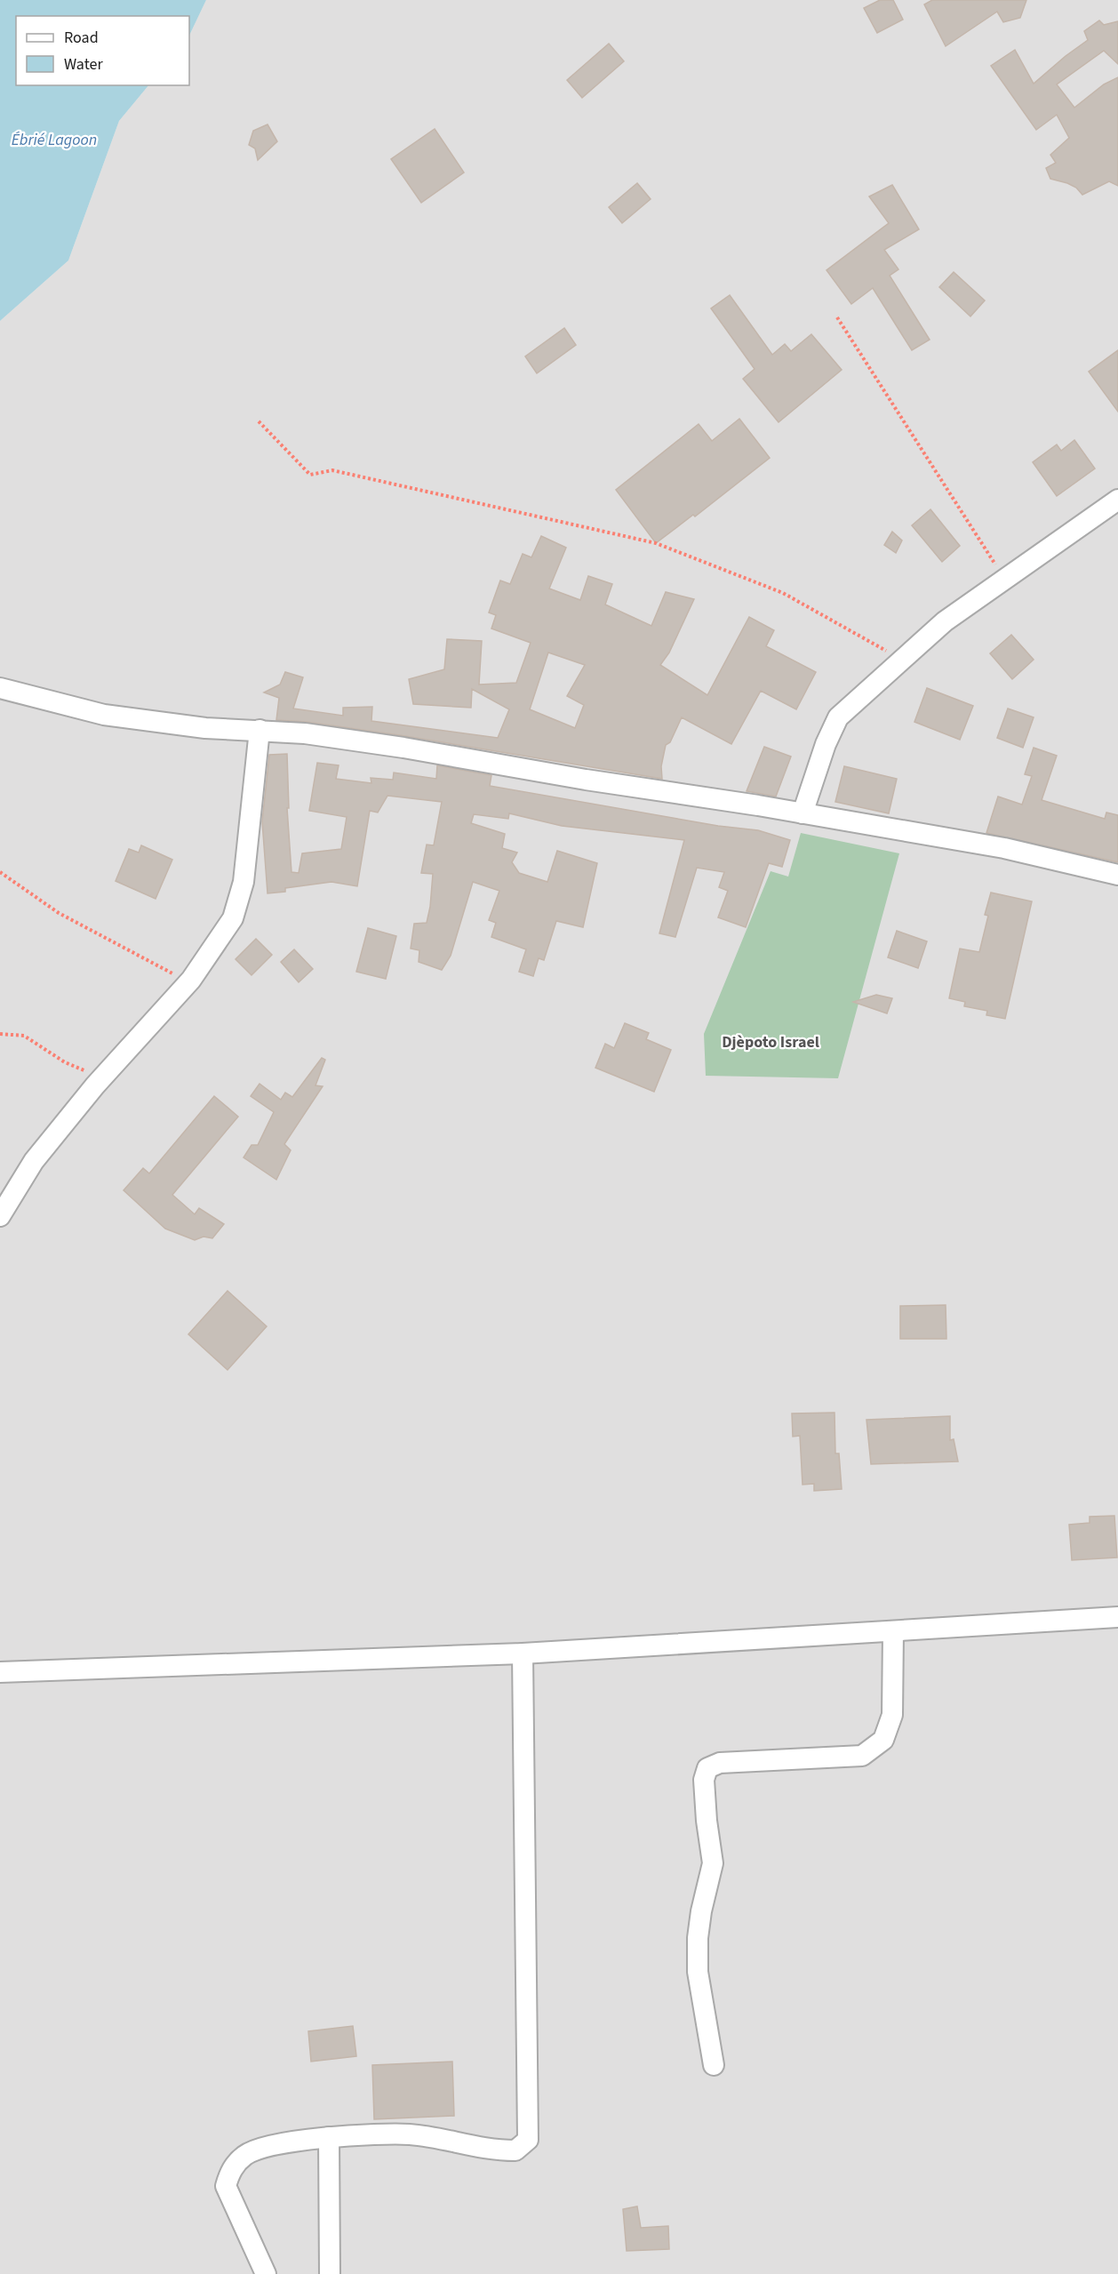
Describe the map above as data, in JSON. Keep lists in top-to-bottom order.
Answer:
{
  "districts": ["Djèpoto Israel"],
  "water": ["Ébrié Lagoon"],
  "legend": ["Road", "Water"]
}
